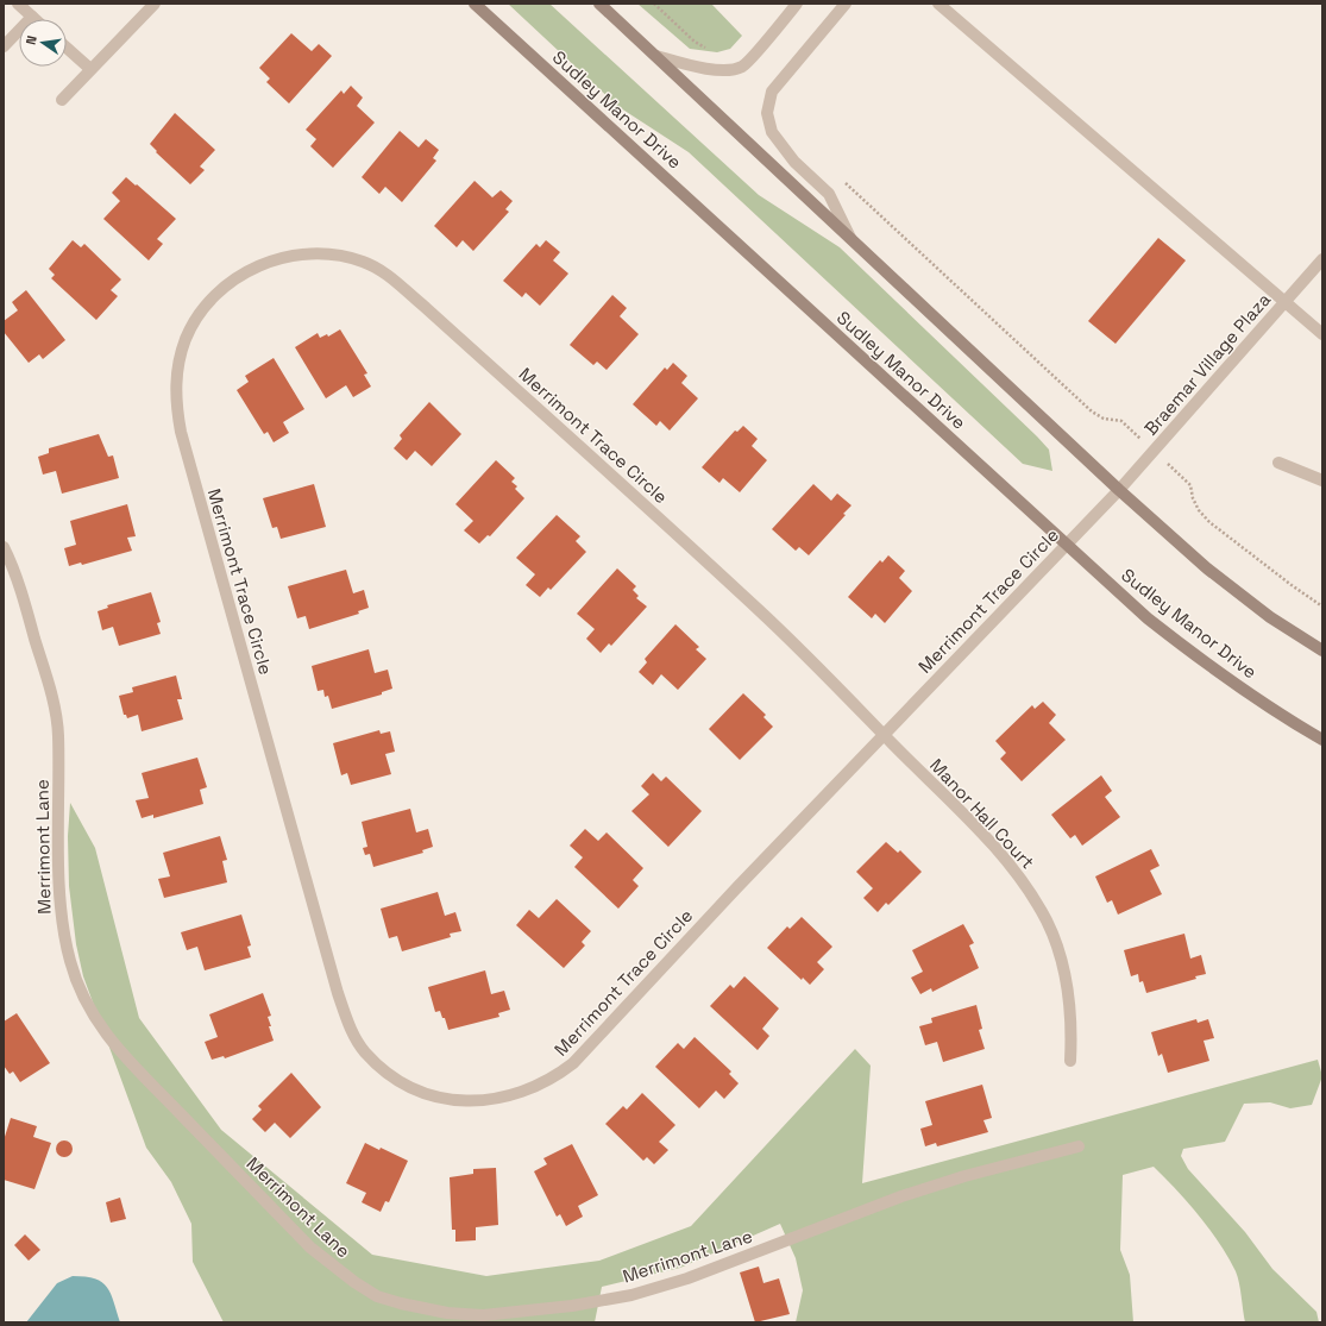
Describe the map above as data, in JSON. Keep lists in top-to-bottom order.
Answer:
{
  "streets": {
    "main road": ["Sudley Manor Drive"],
    "street": [
      "Braemar Village Plaza",
      "Merrimont Trace Circle",
      "Manor Hall Court",
      "Merrimont Lane"
    ]
  },
  "crossings": [
    ["Sudley Manor Drive", "Merrimont Trace Circle"],
    ["Braemar Village Plaza", "Merrimont Trace Circle"],
    ["Merrimont Trace Circle", "Manor Hall Court"]
  ],
  "north": "left"
}
